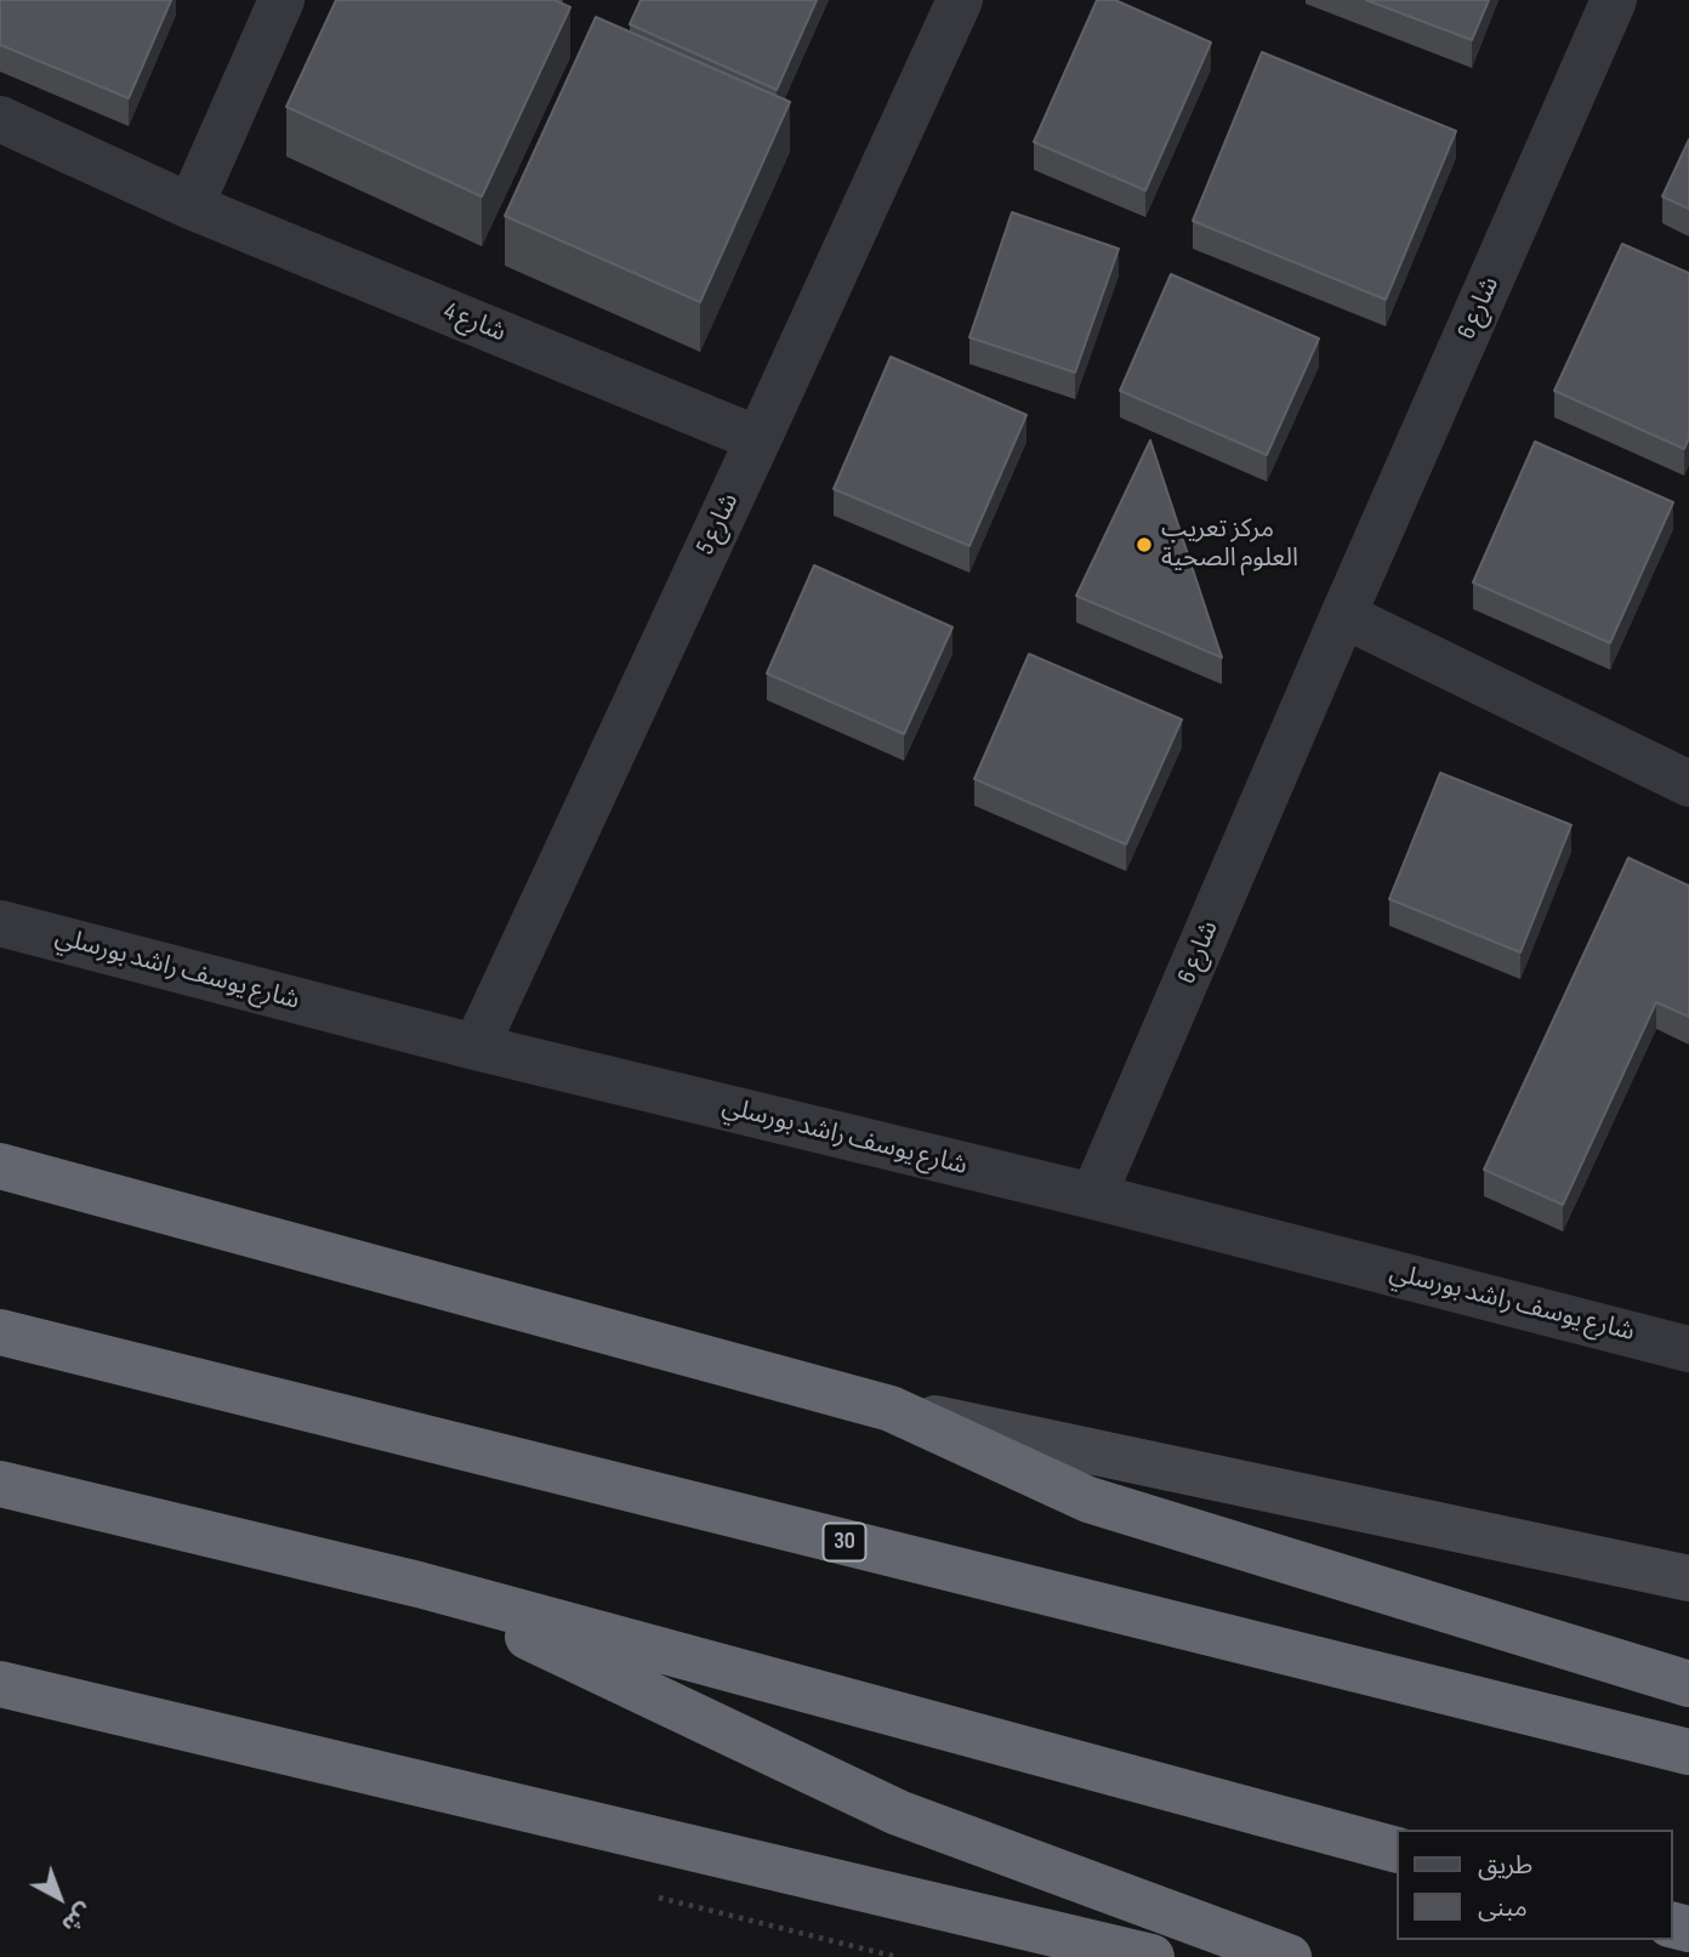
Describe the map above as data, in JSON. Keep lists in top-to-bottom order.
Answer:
{
  "streets": {
    "highway": ["30"],
    "street": [
      "شارع 6",
      "شارع 4",
      "شارع 5",
      "شارع يوسف راشد بورسلي"
    ]
  },
  "crossings": [
    ["شارع 6", "شارع يوسف راشد بورسلي"],
    ["شارع 4", "شارع 5"],
    ["شارع 5", "شارع يوسف راشد بورسلي"]
  ],
  "places": ["مركز تعريب العلوم الصحية"],
  "legend": ["طريق", "مبنى"],
  "north": "bottom right"
}
